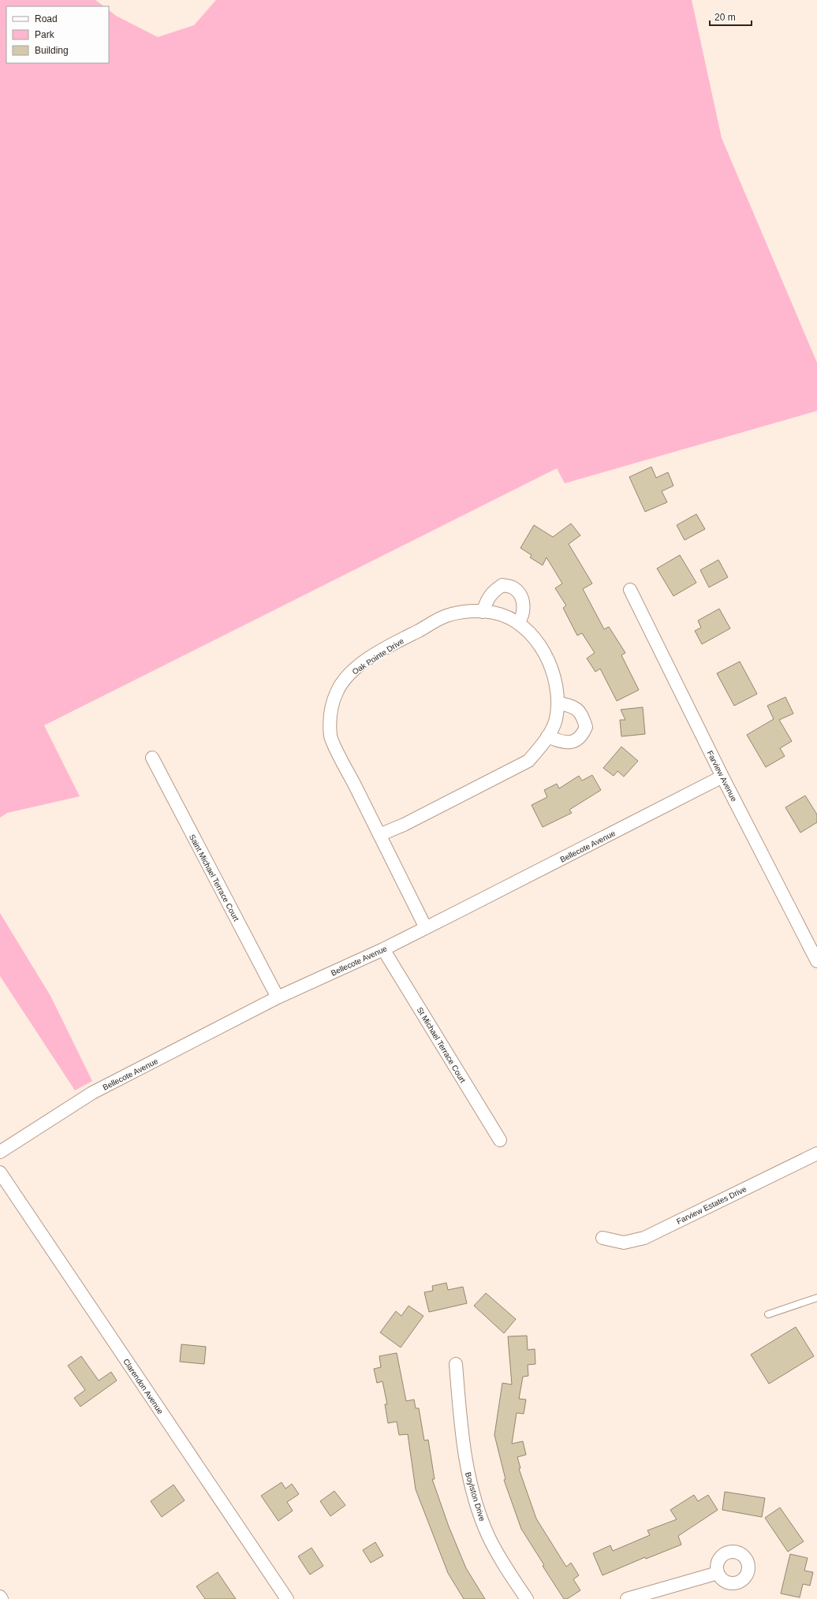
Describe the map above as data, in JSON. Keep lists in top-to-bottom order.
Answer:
{
  "streets": {
    "street": [
      "Oak Pointe Drive",
      "Farview Avenue",
      "Bellecote Avenue",
      "Saint Michael Terrace Court",
      "St Michael Terrace Court",
      "Farview Estates Drive",
      "Clarendon Avenue",
      "Boylston Drive"
    ]
  },
  "crossings": [
    ["Oak Pointe Drive", "Bellecote Avenue"],
    ["Farview Avenue", "Bellecote Avenue"],
    ["Bellecote Avenue", "Saint Michael Terrace Court"],
    ["Bellecote Avenue", "St Michael Terrace Court"]
  ],
  "legend": ["Road", "Park", "Building"],
  "scale_bar": "20 m"
}
